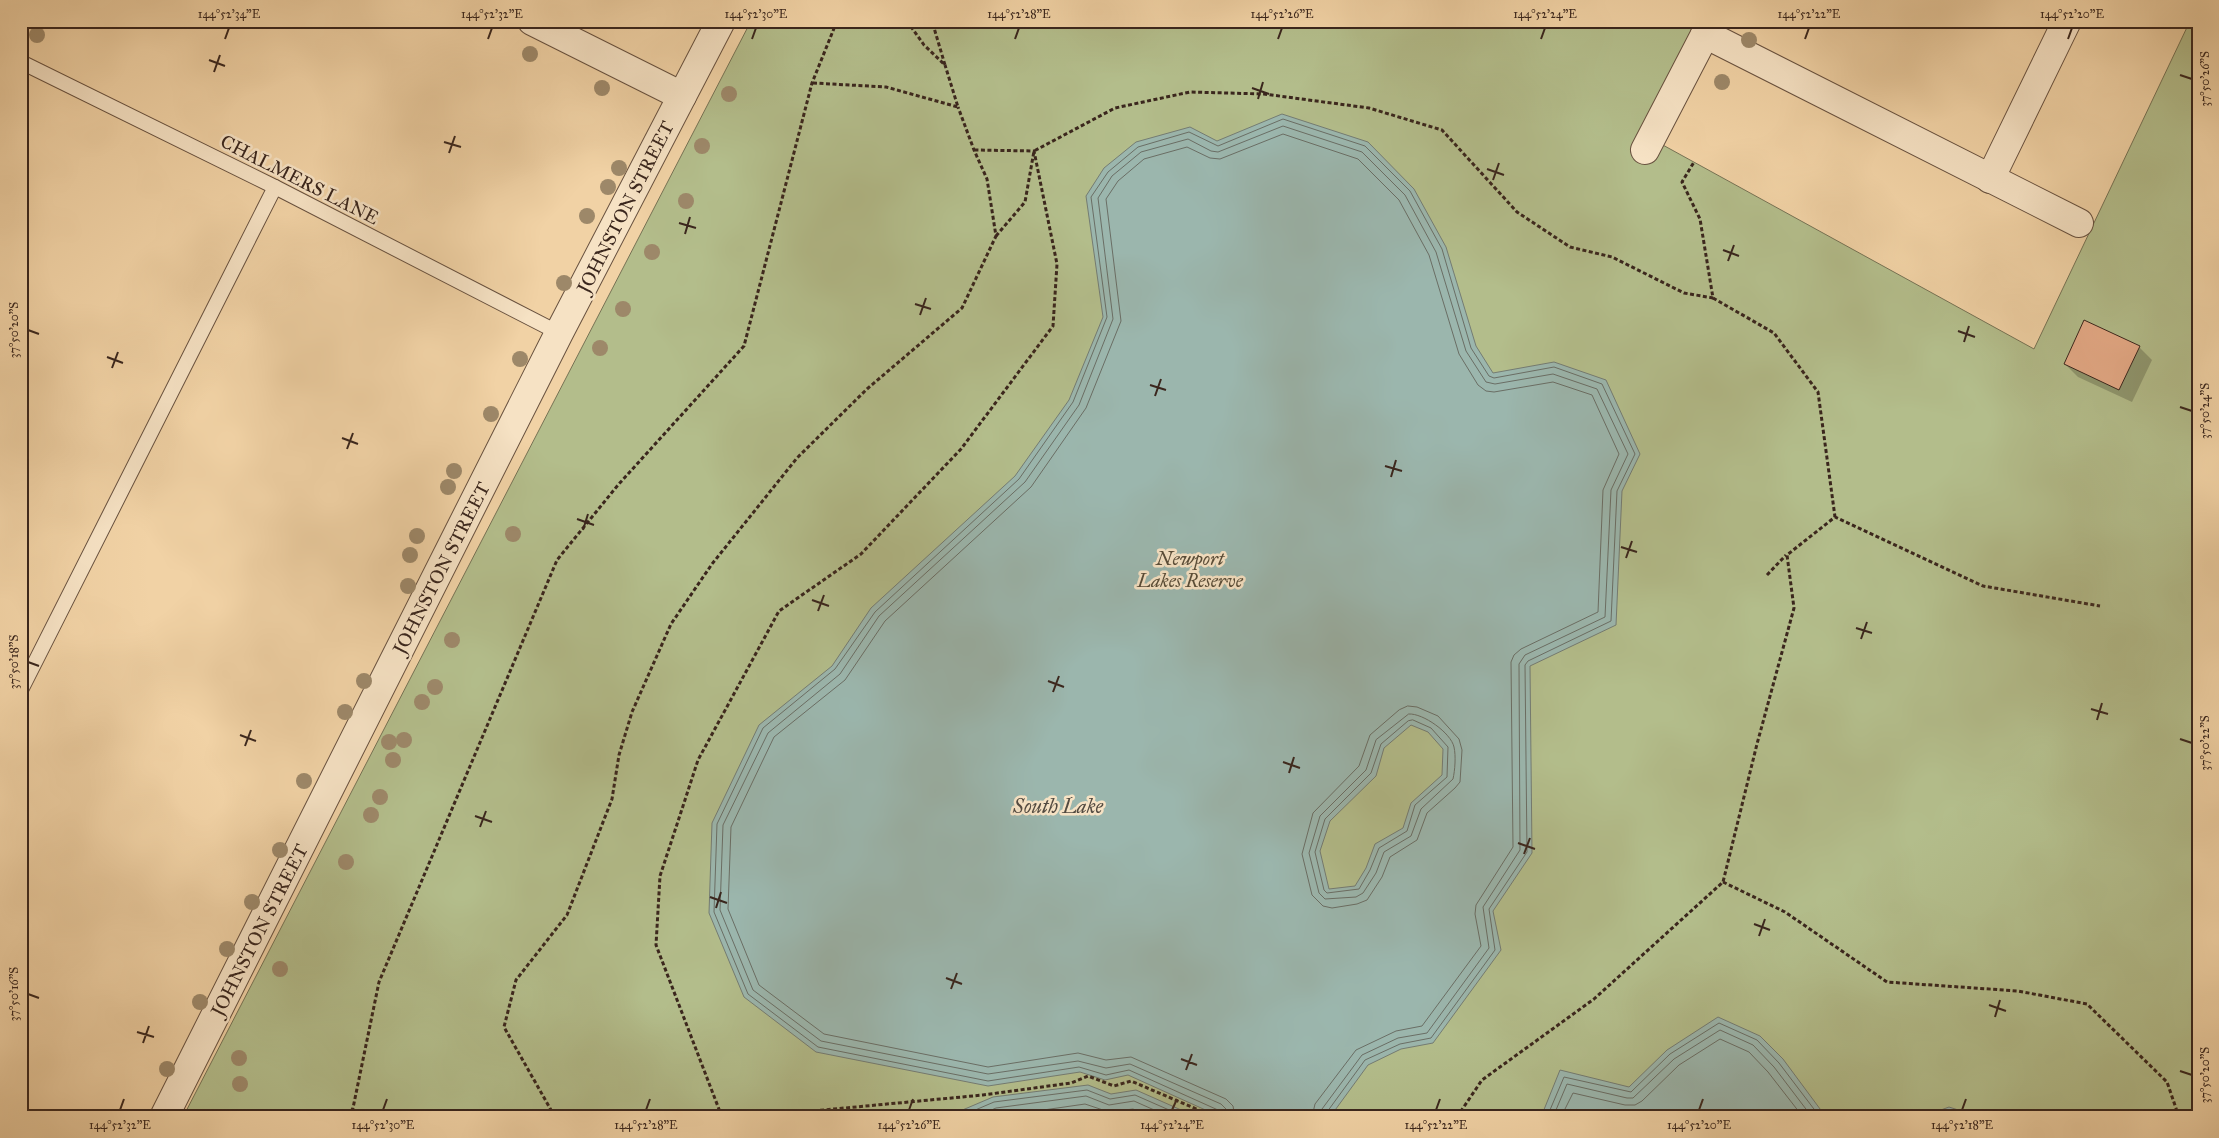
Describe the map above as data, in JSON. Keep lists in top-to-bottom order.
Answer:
{
  "streets": {
    "street": ["JOHNSTON STREET"],
    "lane": ["CHALMERS LANE"]
  },
  "crossings": [
    ["CHALMERS LANE", "JOHNSTON STREET"]
  ],
  "water": ["South Lake"],
  "parks": ["Newport Lakes Reserve"],
  "coordinates": [
    "144°52'34\"E",
    "144°52'32\"E",
    "144°52'30\"E",
    "144°52'28\"E",
    "144°52'26\"E",
    "144°52'24\"E",
    "144°52'22\"E",
    "144°52'20\"E",
    "37°50'26\"S",
    "37°50'20\"S",
    "37°50'24\"S",
    "37°50'18\"S",
    "37°50'22\"S",
    "37°50'16\"S",
    "144°52'18\"E"
  ]
}
